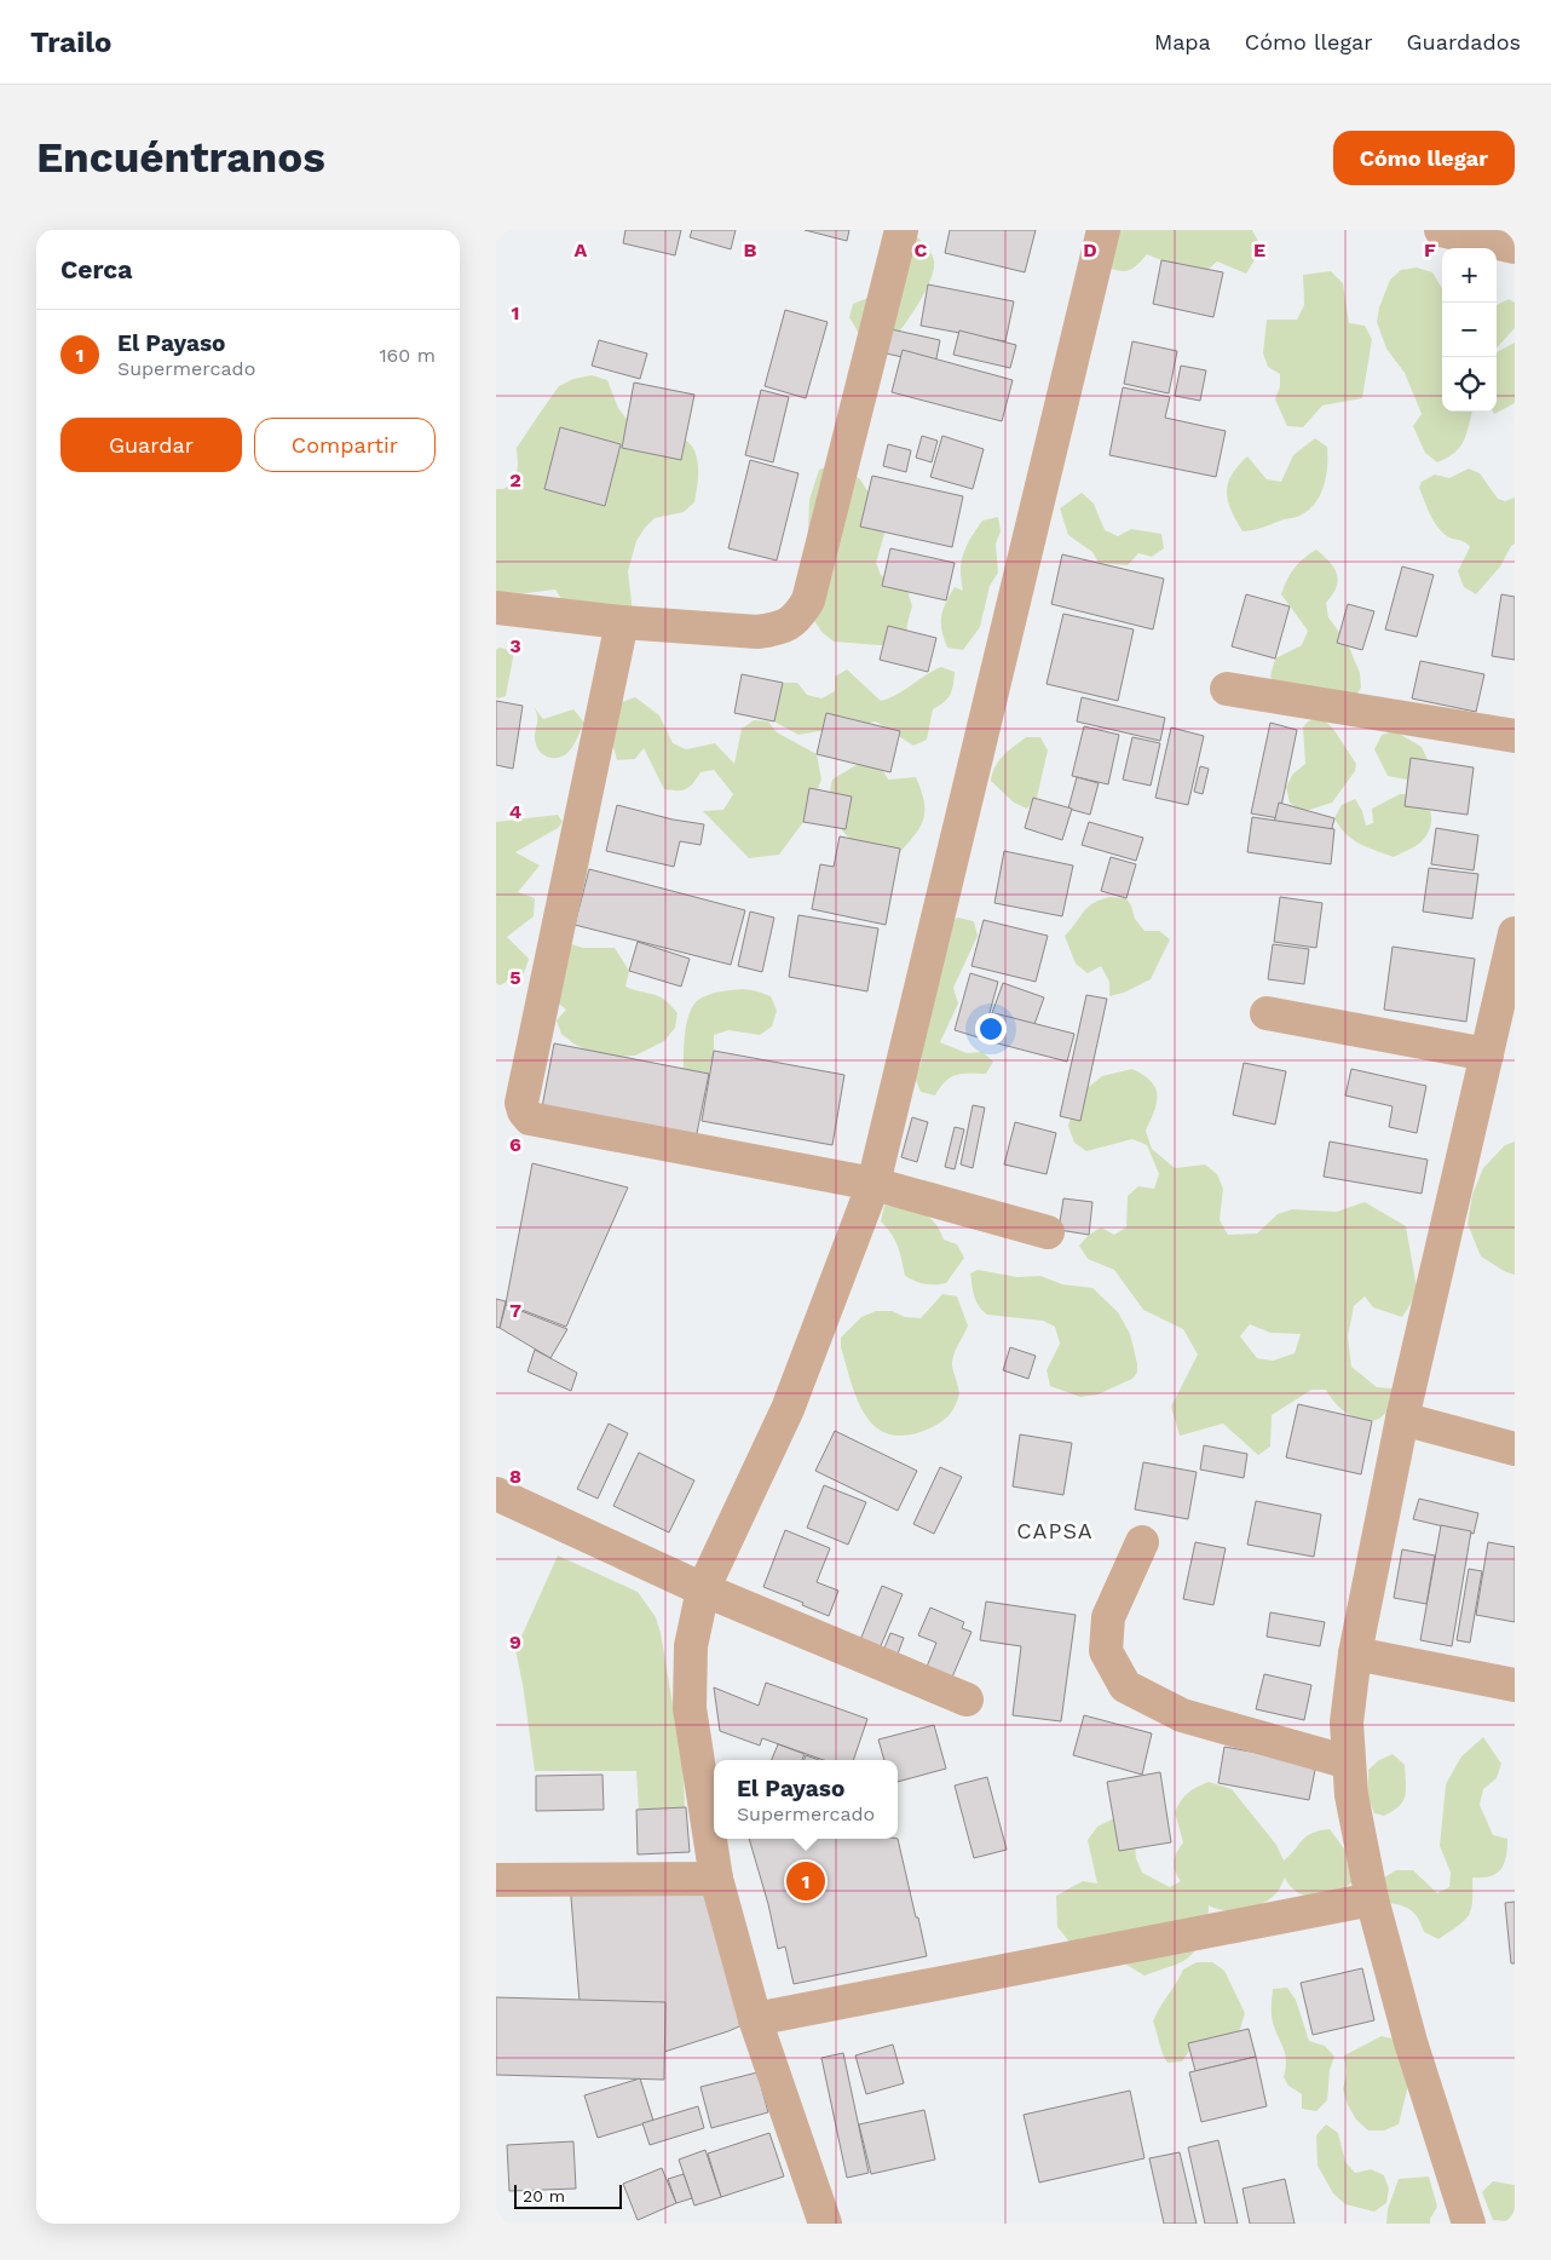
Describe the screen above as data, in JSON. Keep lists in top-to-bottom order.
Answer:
{
  "districts": ["CAPSA"],
  "scale_bar": "20 m",
  "page": {
    "header": "Trailo",
    "nav": ["Mapa", "Cómo llegar", "Guardados"],
    "buttons": [
      "Cómo llegar",
      ["Guardar", "Compartir"]
    ],
    "title": "Encuéntranos",
    "heading": "Cerca",
    "map_buttons": ["+", "−"],
    "list": [
      {
        "mark": "1",
        "name": "El Payaso",
        "note": "Supermercado",
        "value": "160 m"
      }
    ],
    "popup": ["El Payaso", "Supermercado"],
    "pins": "1",
    "scale": "20 m"
  },
  "grid": {
    "columns": [
      "A",
      "B",
      "C",
      "D",
      "E",
      "F"
    ],
    "rows": [
      "1",
      "2",
      "3",
      "4",
      "5",
      "6",
      "7",
      "8",
      "9"
    ]
  }
}
